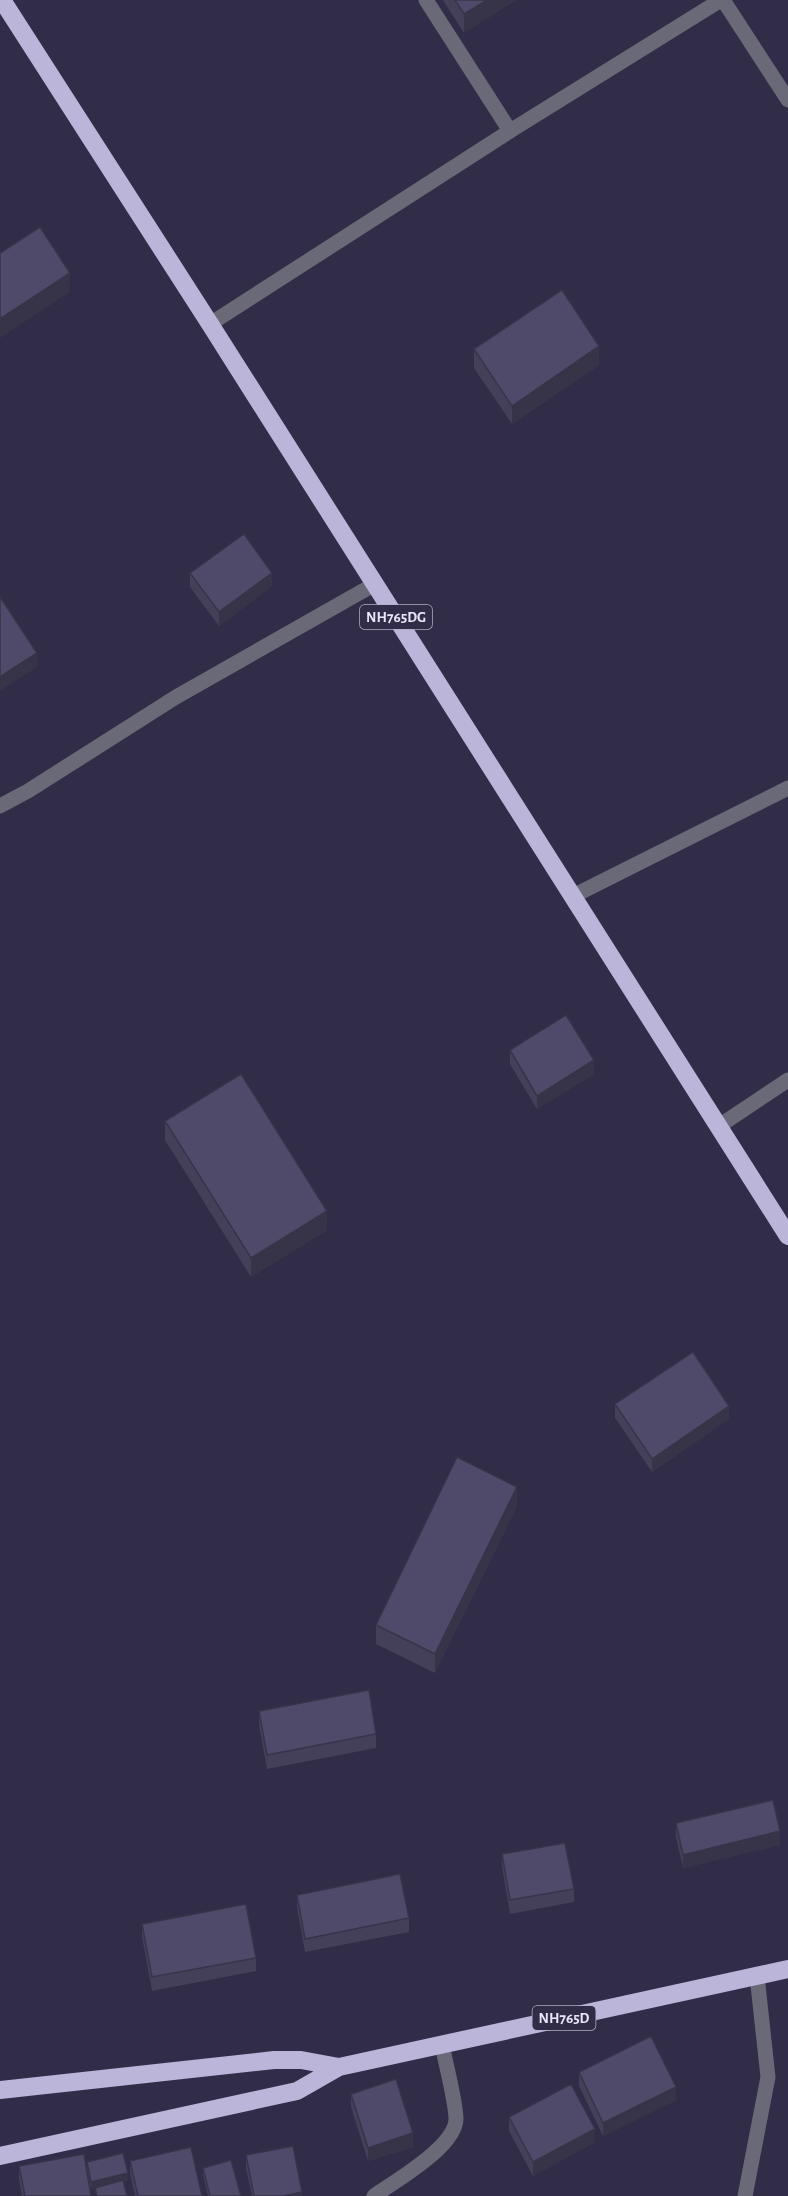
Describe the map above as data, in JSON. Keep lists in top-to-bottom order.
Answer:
{
  "streets": {
    "highway": ["NH765DG", "NH765D"]
  }
}
